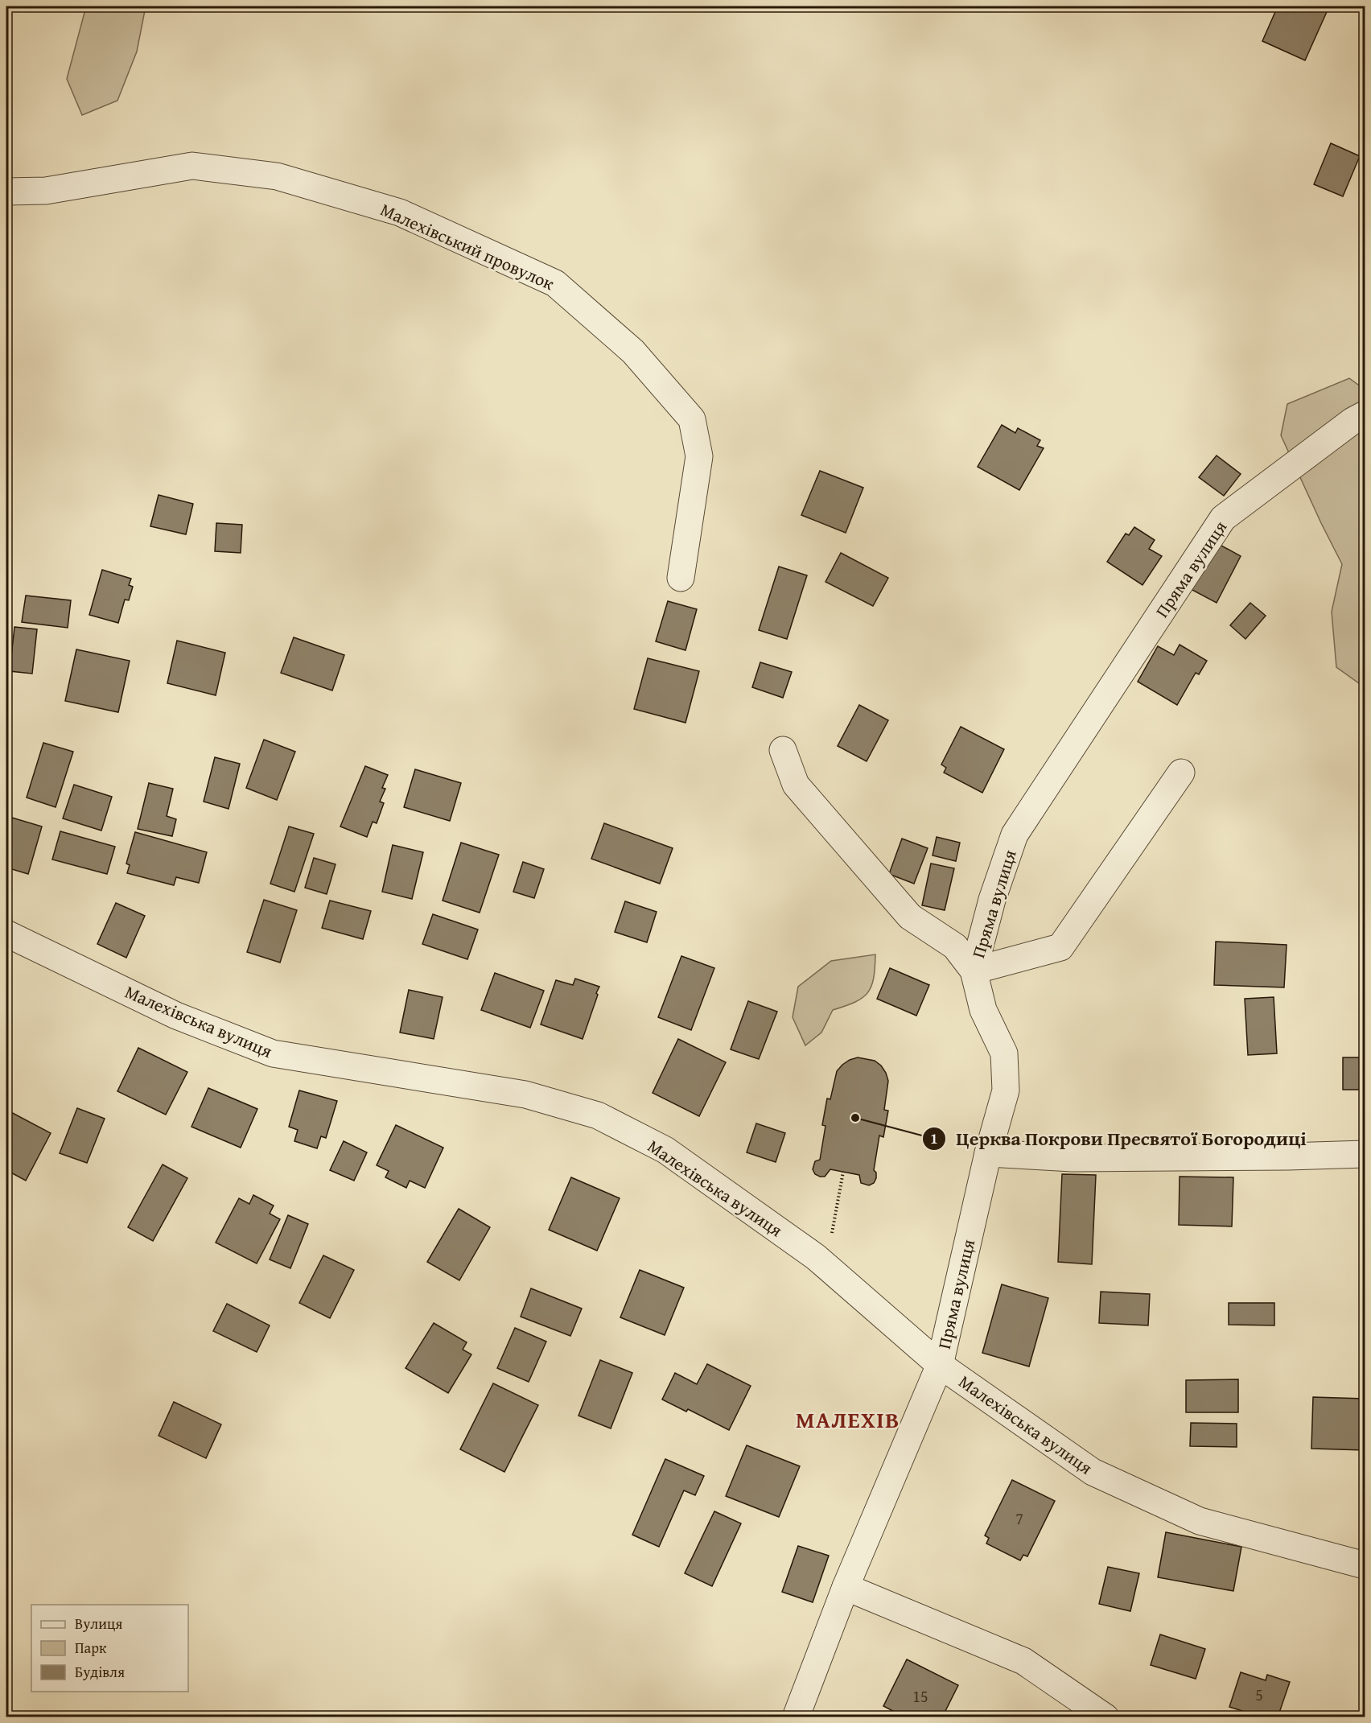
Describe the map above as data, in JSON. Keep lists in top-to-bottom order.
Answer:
{
  "streets": {
    "street": ["Малехівський провулок", "Пряма вулиця", "Малехівська вулиця"]
  },
  "crossings": [
    ["Пряма вулиця", "Малехівська вулиця"]
  ],
  "districts": ["МАЛЕХІВ"],
  "places": ["Церква Покрови Пресвятої Богородиці"],
  "house_numbers": ["7", "5", "15"],
  "legend": ["Вулиця", "Парк", "Будівля"]
}
